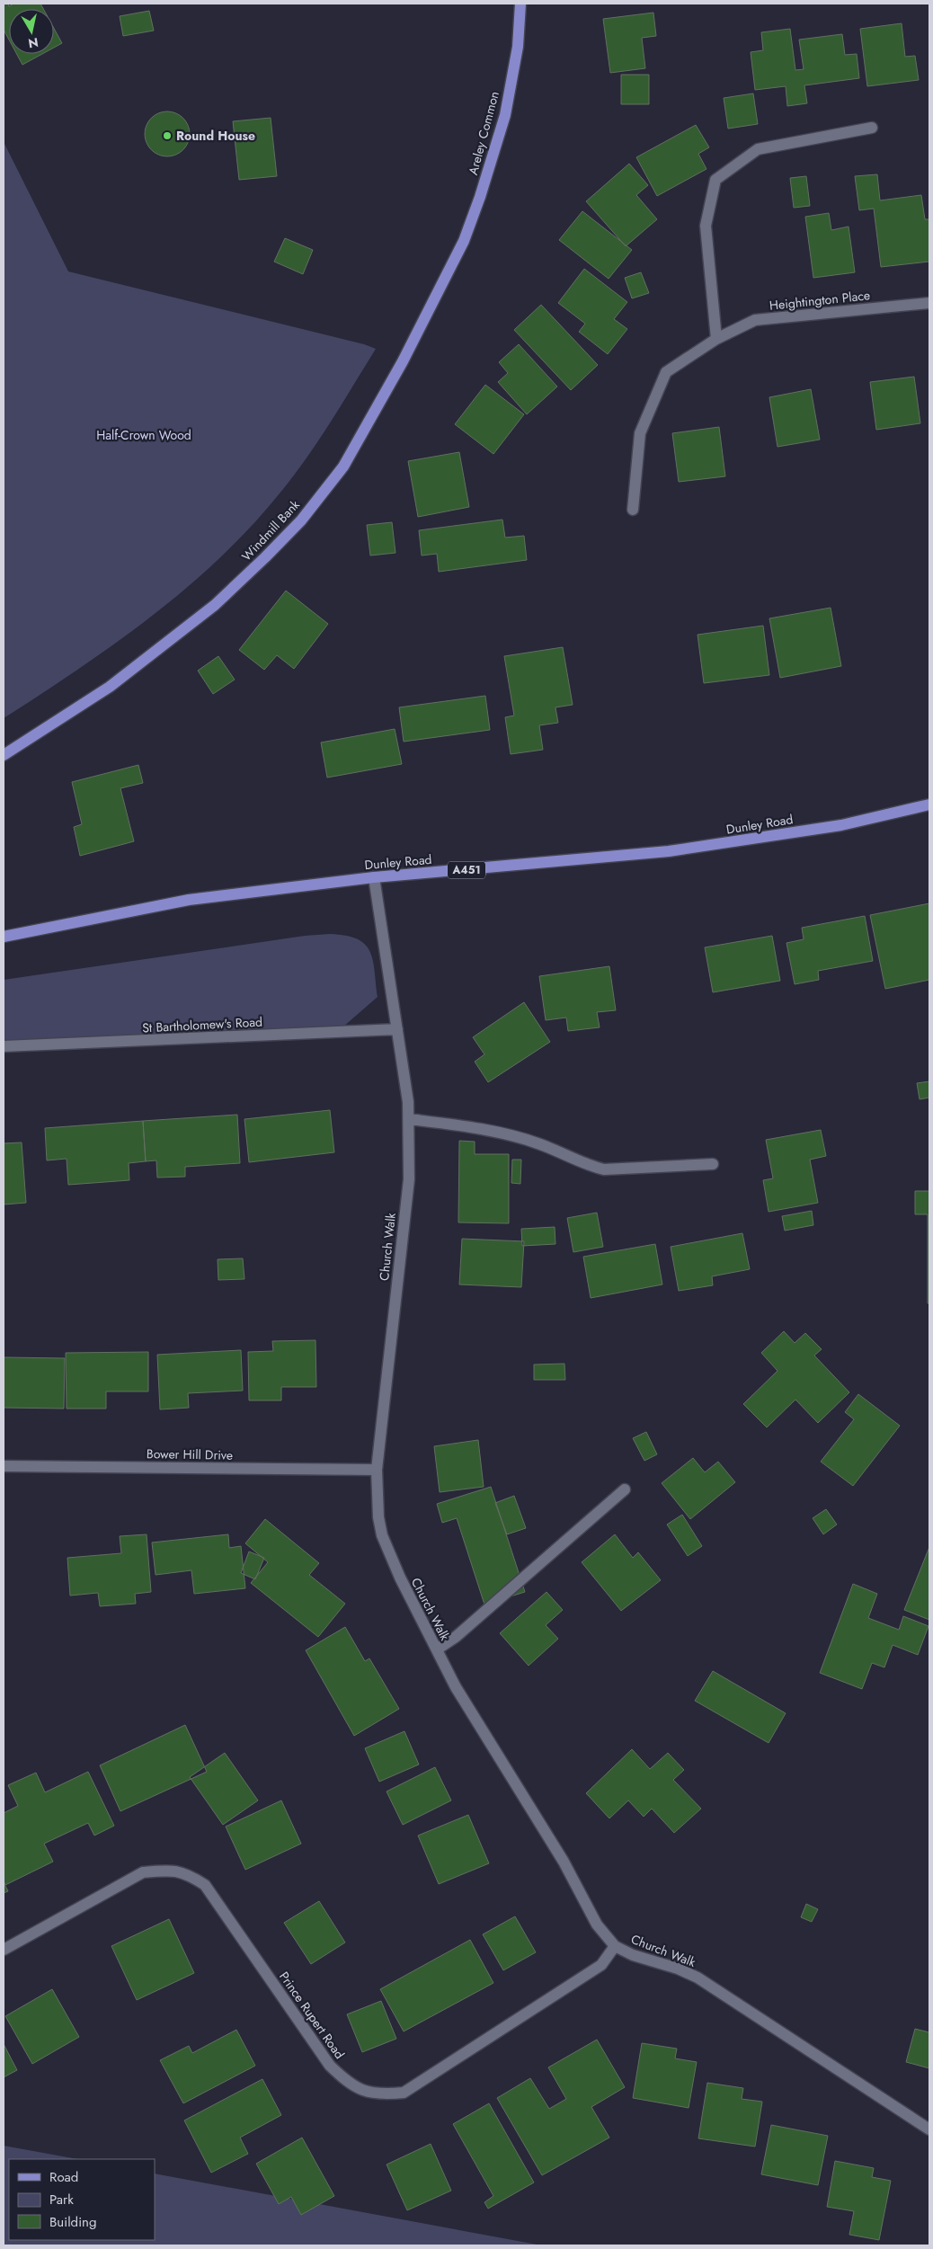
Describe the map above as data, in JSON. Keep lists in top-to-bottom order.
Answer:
{
  "streets": {
    "main road": [
      "Areley Common",
      "Windmill Bank",
      "Dunley Road",
      "A451"
    ],
    "street": [
      "Heightington Place",
      "St Bartholomew's Road",
      "Church Walk",
      "Bower Hill Drive",
      "Prince Rupert Road"
    ]
  },
  "crossings": [
    ["Areley Common", "Windmill Bank"],
    ["Dunley Road", "Church Walk"],
    ["St Bartholomew's Road", "Church Walk"],
    ["Church Walk", "Bower Hill Drive"],
    ["Church Walk", "Prince Rupert Road"]
  ],
  "parks": ["Half-Crown Wood"],
  "places": ["Round House"],
  "legend": ["Road", "Park", "Building"],
  "north": "bottom"
}
